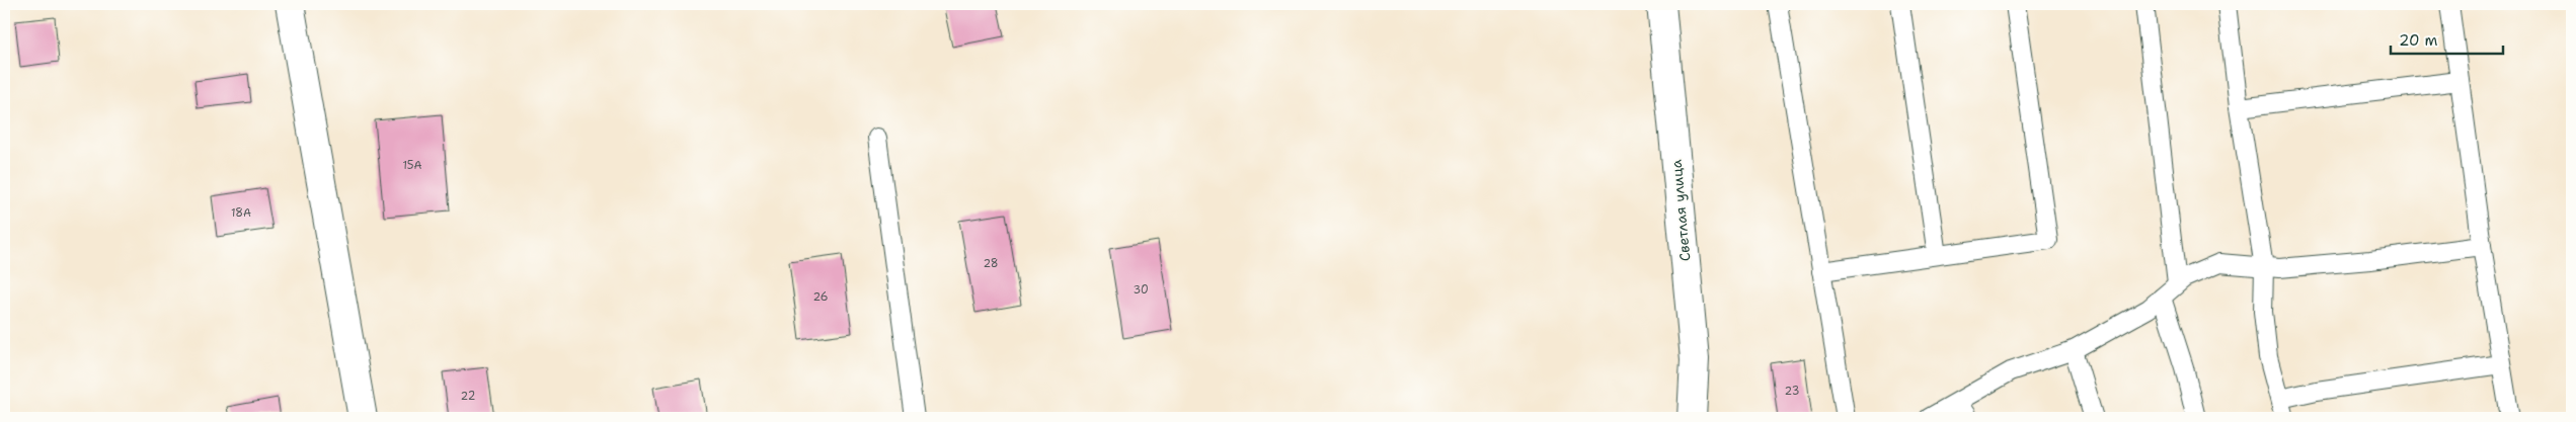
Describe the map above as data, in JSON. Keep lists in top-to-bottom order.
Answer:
{
  "streets": {
    "street": ["Светлая улица"]
  },
  "house_numbers": [
    "15А",
    "18А",
    "28",
    "30",
    "26",
    "23",
    "22"
  ],
  "scale_bar": "20 m"
}
